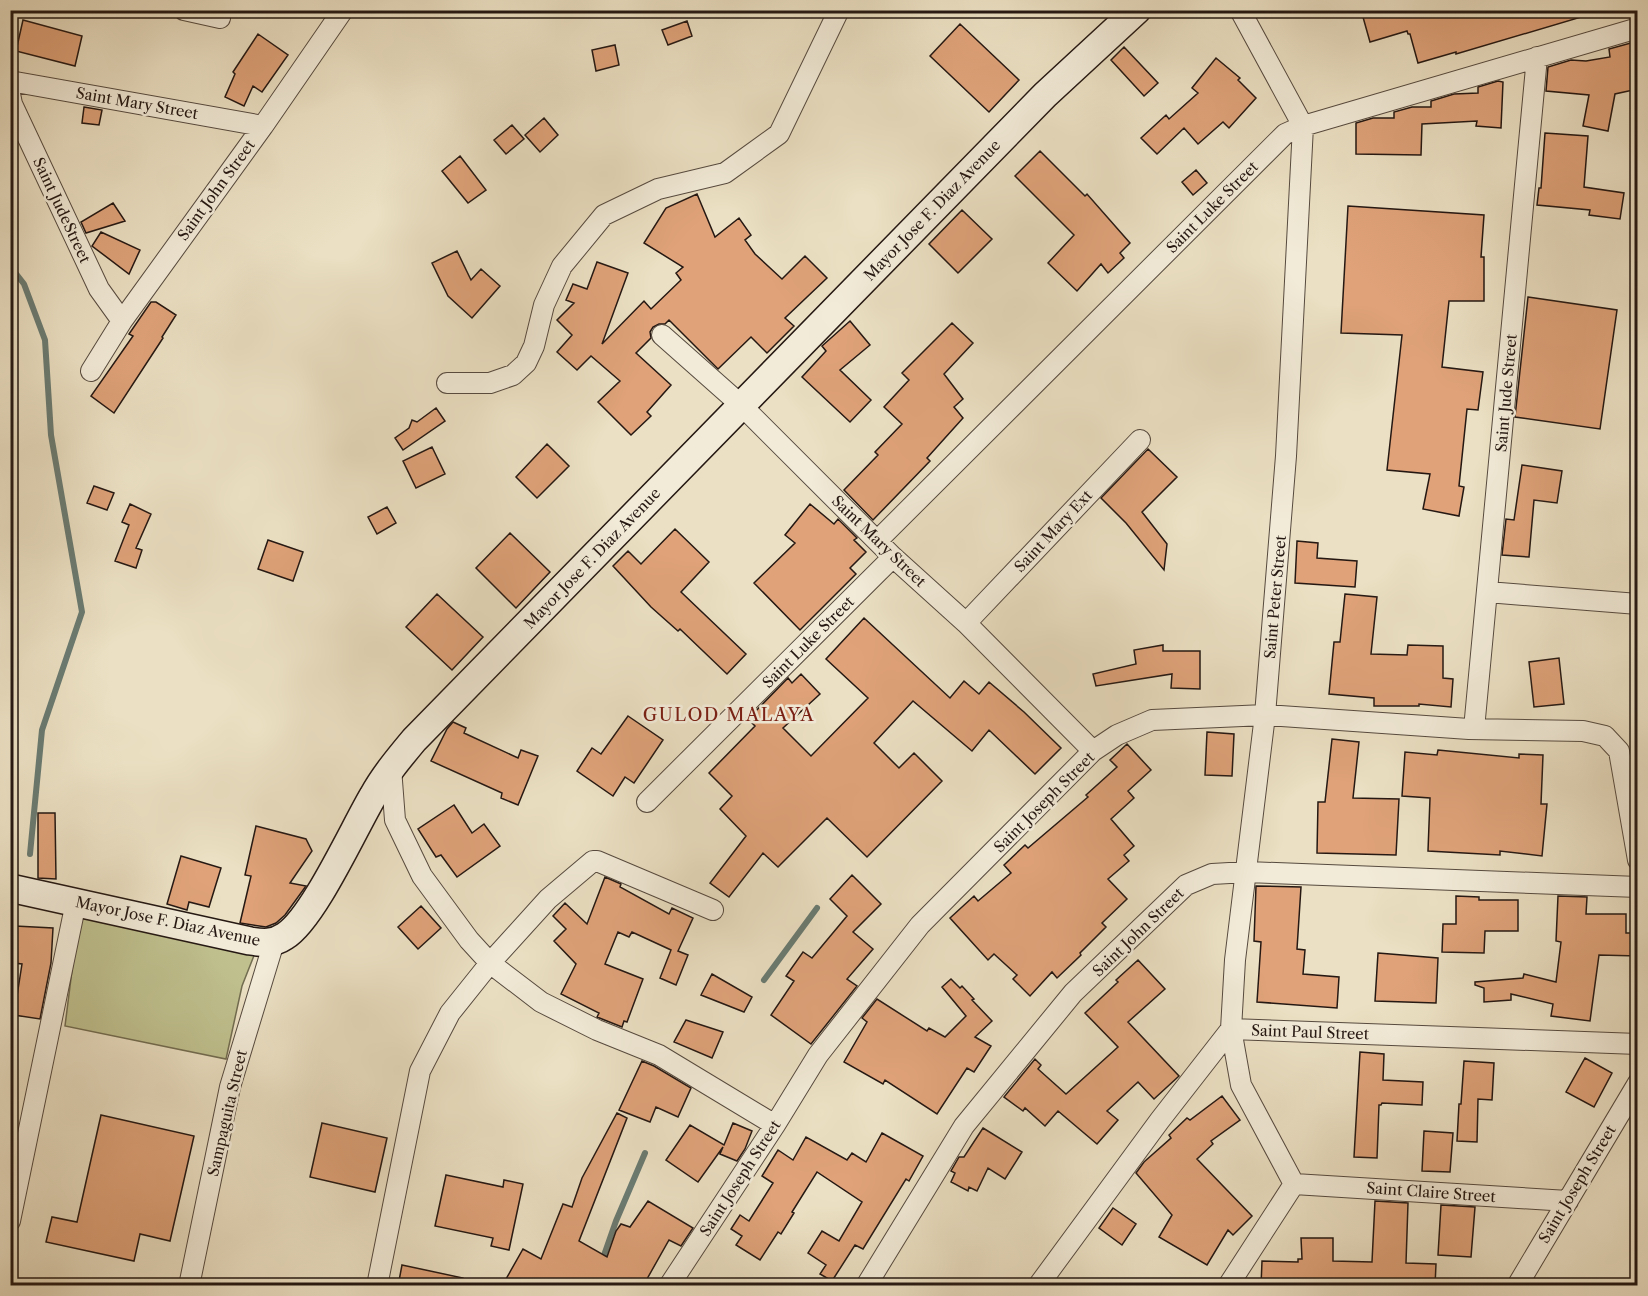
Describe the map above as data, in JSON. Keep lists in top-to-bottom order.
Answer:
{
  "streets": {
    "main road": ["Mayor Jose F. Diaz Avenue"],
    "street": [
      "Saint Mary Street",
      "Saint John Street",
      "Saint Luke Street",
      "Saint JudeStreet",
      "Saint Jude Street",
      "Saint Mary Ext",
      "Saint Peter Street",
      "Saint Joseph Street",
      "Saint Paul Street",
      "Sampaguita Street",
      "Saint Claire Street"
    ]
  },
  "crossings": [
    ["Saint Mary Street", "Saint John Street"],
    ["Saint Mary Street", "Saint Luke Street"],
    ["Saint Mary Street", "Mayor Jose F. Diaz Avenue"],
    ["Saint Mary Street", "Saint Mary Ext"],
    ["Saint Mary Street", "Saint Joseph Street"],
    ["Saint John Street", "Saint JudeStreet"],
    ["Saint John Street", "Saint Peter Street"],
    ["Saint Luke Street", "Saint Jude Street"],
    ["Saint Luke Street", "Saint Peter Street"],
    ["Mayor Jose F. Diaz Avenue", "Sampaguita Street"],
    ["Saint Jude Street", "Saint Joseph Street"],
    ["Saint Peter Street", "Saint Joseph Street"],
    ["Saint Peter Street", "Saint Paul Street"],
    ["Saint Peter Street", "Saint Claire Street"],
    ["Saint Joseph Street", "Saint Claire Street"]
  ],
  "districts": ["GULOD MALAYA"]
}
